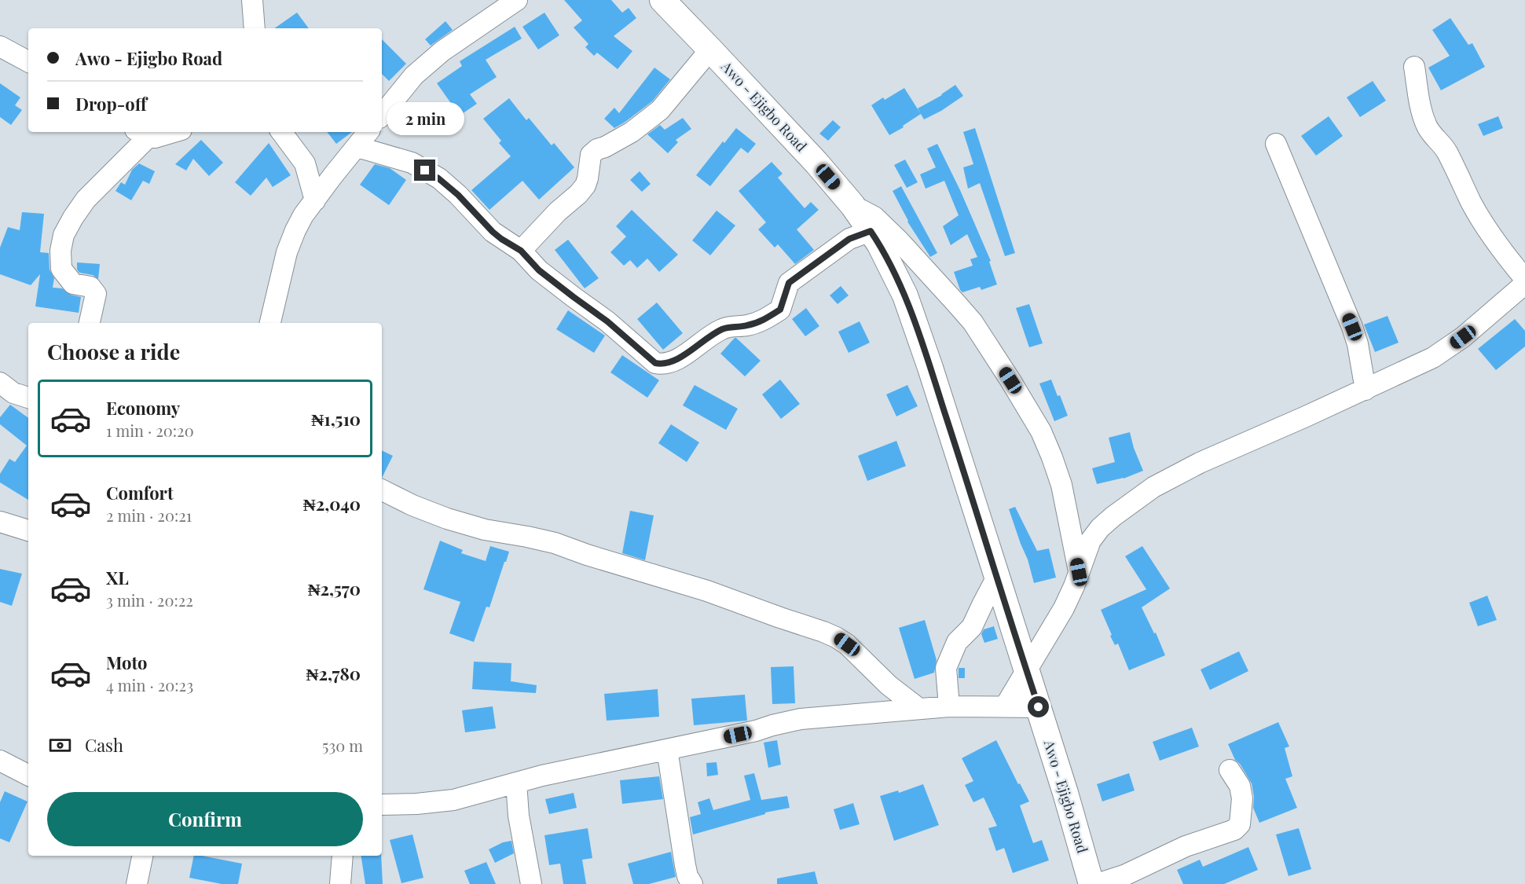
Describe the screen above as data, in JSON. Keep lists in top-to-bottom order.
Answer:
{
  "streets": {
    "main road": ["Awo - Ejigbo Road"]
  },
  "page": {
    "banner": ["Awo - Ejigbo Road", "Drop-off"],
    "bubble": "2 min",
    "heading": "Choose a ride",
    "list": [
      {
        "name": "Economy",
        "note": "1 min · 20:20",
        "value": "₦1,510"
      },
      {
        "name": "Comfort",
        "note": "2 min · 20:21",
        "value": "₦2,040"
      },
      {
        "name": "XL",
        "note": "3 min · 20:22",
        "value": "₦2,570"
      },
      {
        "name": "Moto",
        "note": "4 min · 20:23",
        "value": "₦2,780"
      }
    ],
    "pay": ["Cash", "530 m"],
    "buttons": "Confirm"
  }
}
